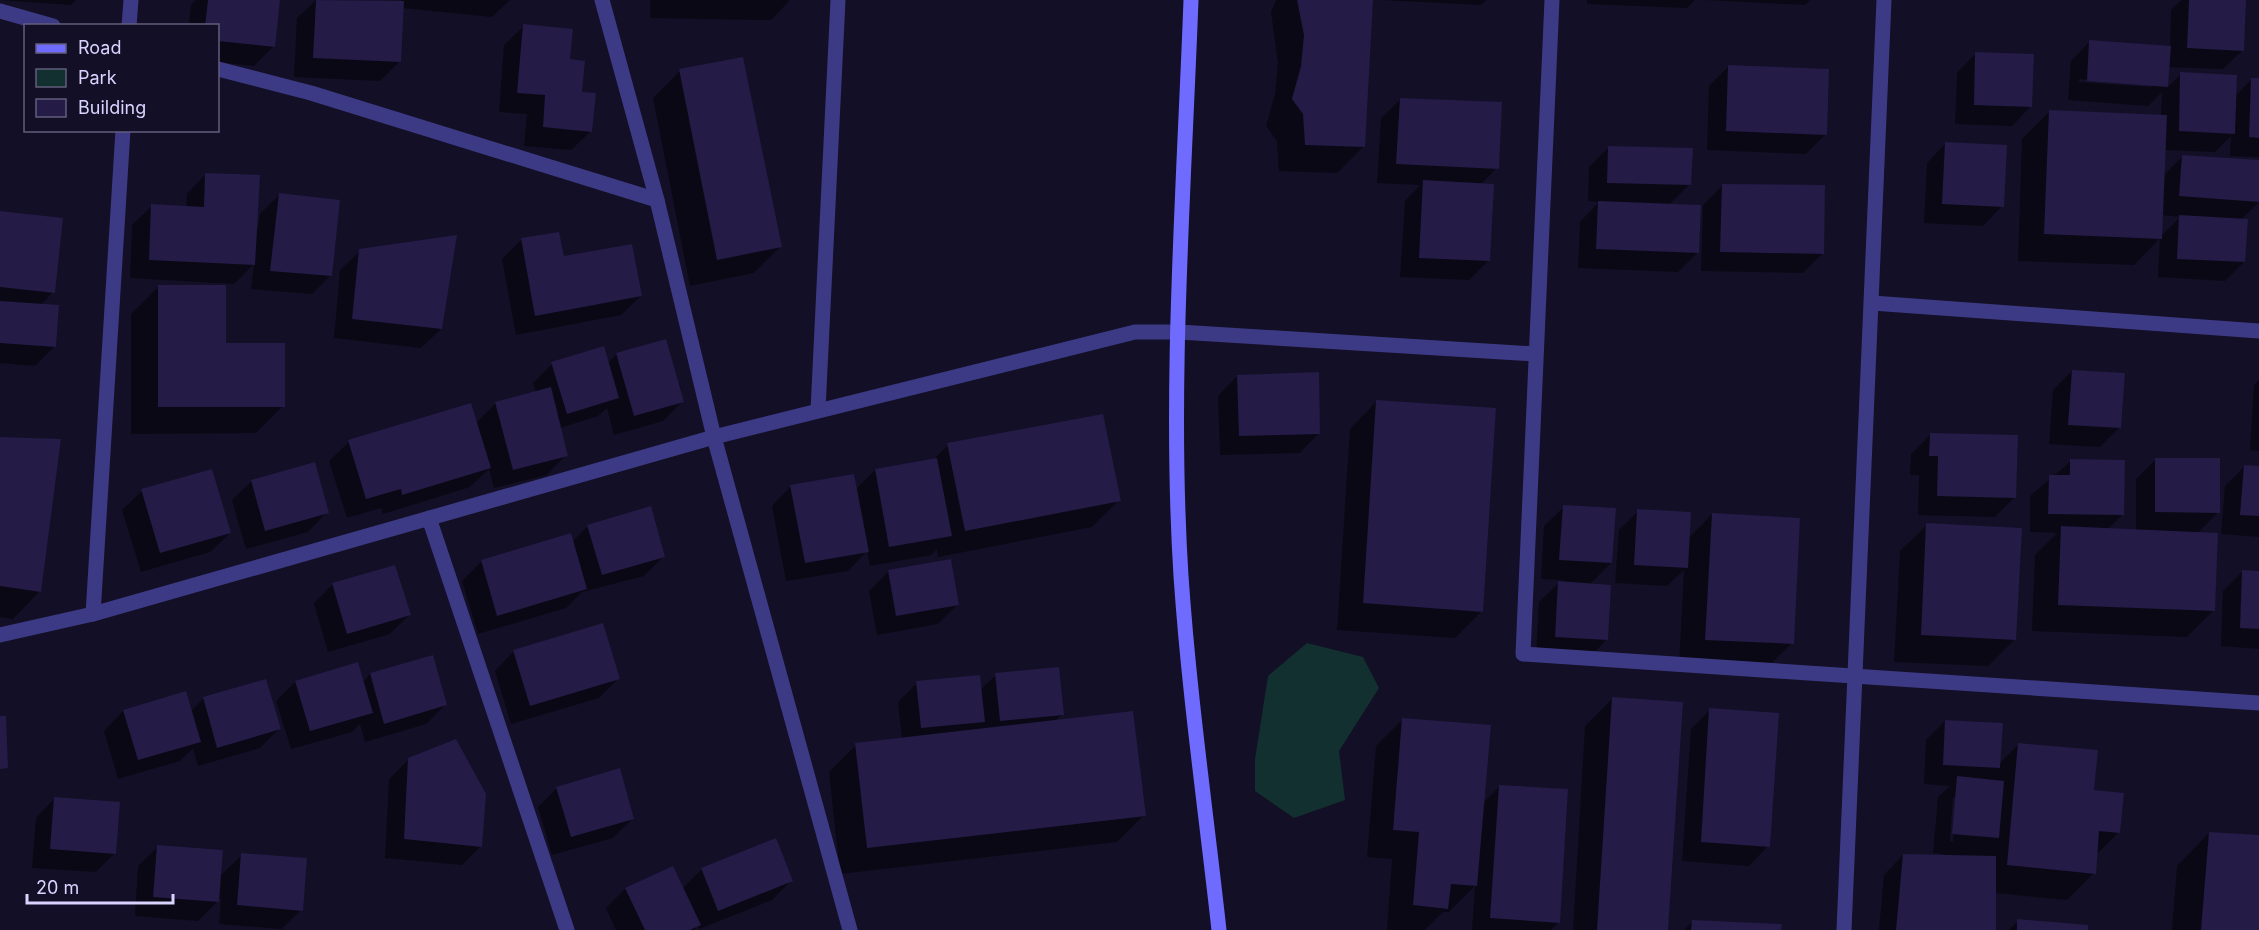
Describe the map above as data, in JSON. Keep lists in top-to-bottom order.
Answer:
{
  "legend": ["Road", "Park", "Building"],
  "scale_bar": "20 m"
}
